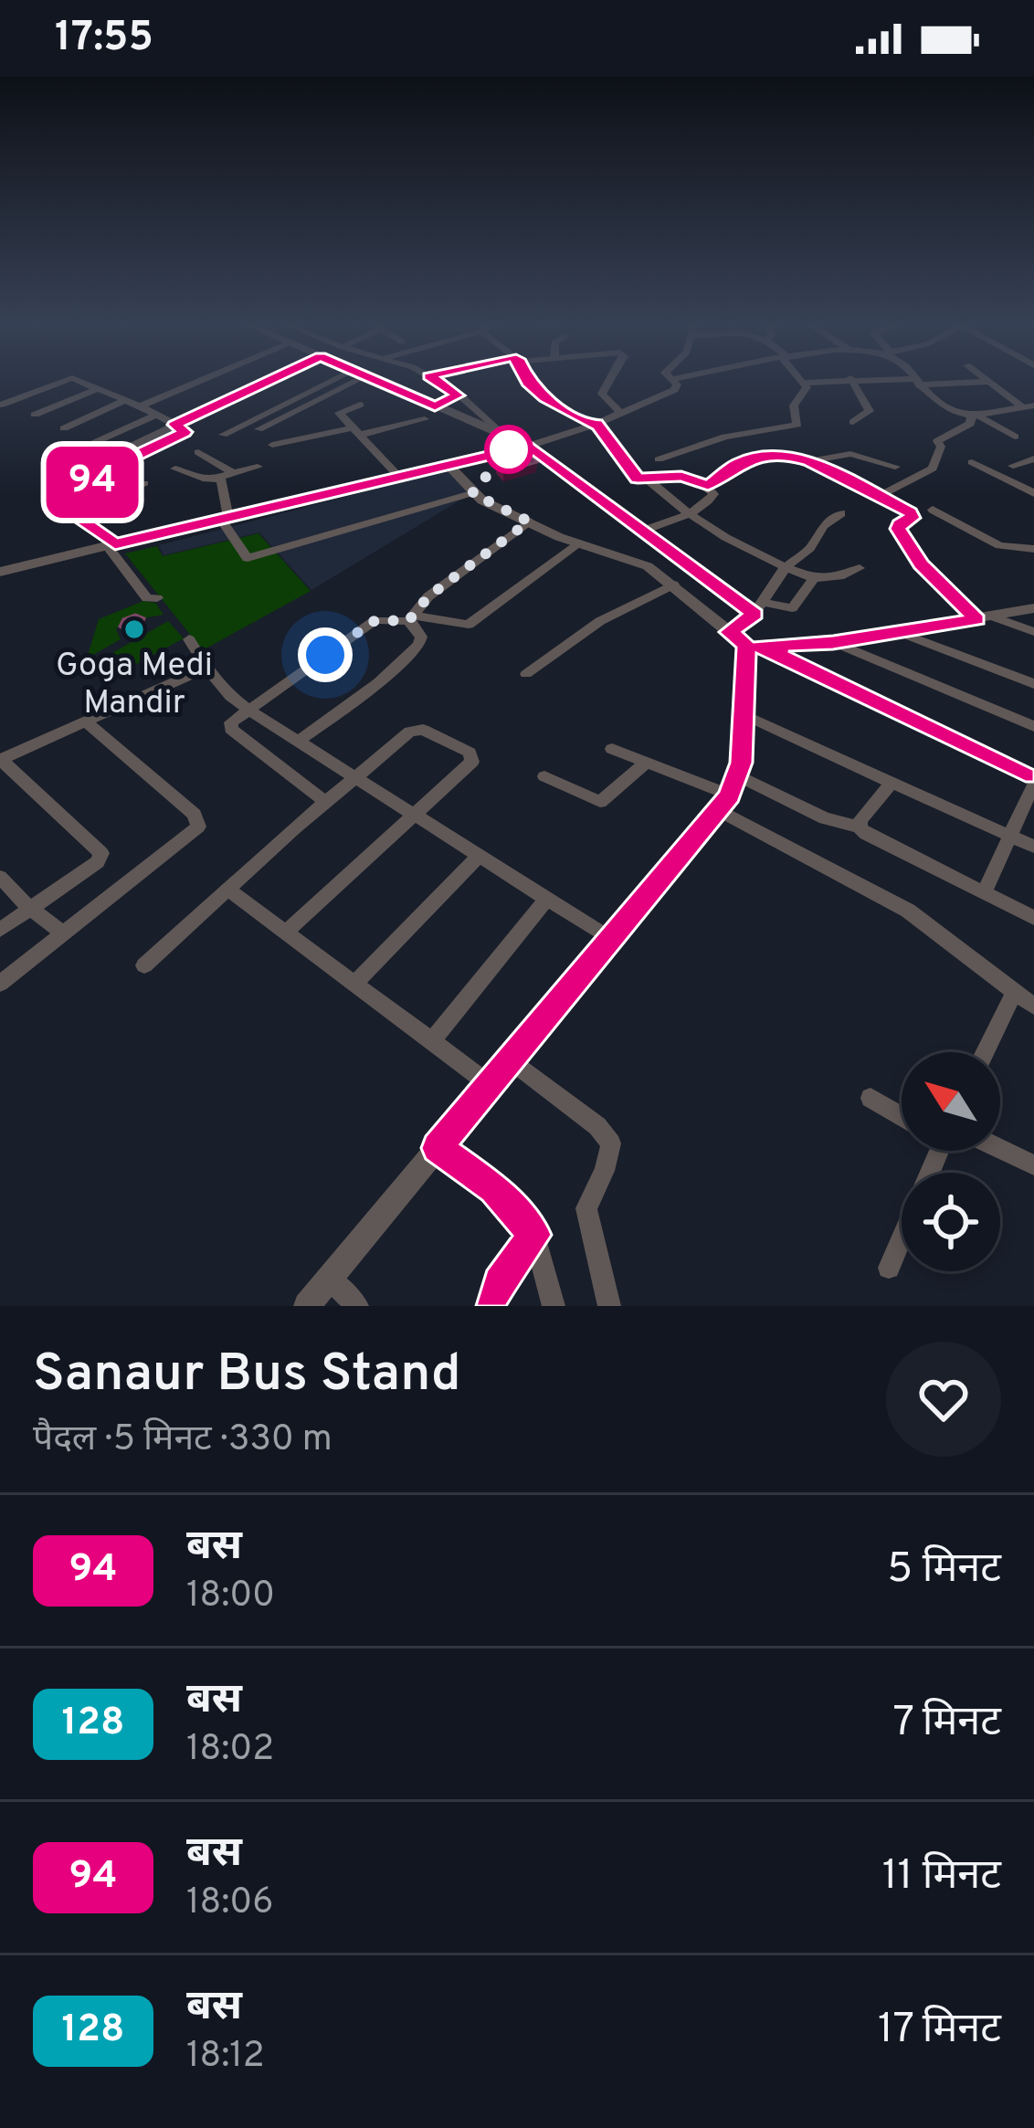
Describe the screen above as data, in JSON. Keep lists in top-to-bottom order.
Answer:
{
  "places": ["Goga Medi Mandir"],
  "lines": ["bus line 94"],
  "north": "top left",
  "page": {
    "status": "17:55",
    "on_map": "94",
    "heading": ["Sanaur Bus Stand", "पैदल · 5 मिनट · 330 m"],
    "list": [
      {
        "mark": "94",
        "name": "बस",
        "note": "18:00",
        "value": "5 मिनट"
      },
      {
        "mark": "128",
        "name": "बस",
        "note": "18:02",
        "value": "7 मिनट"
      },
      {
        "mark": "94",
        "name": "बस",
        "note": "18:06",
        "value": "11 मिनट"
      },
      {
        "mark": "128",
        "name": "बस",
        "note": "18:12",
        "value": "17 मिनट"
      }
    ]
  }
}
